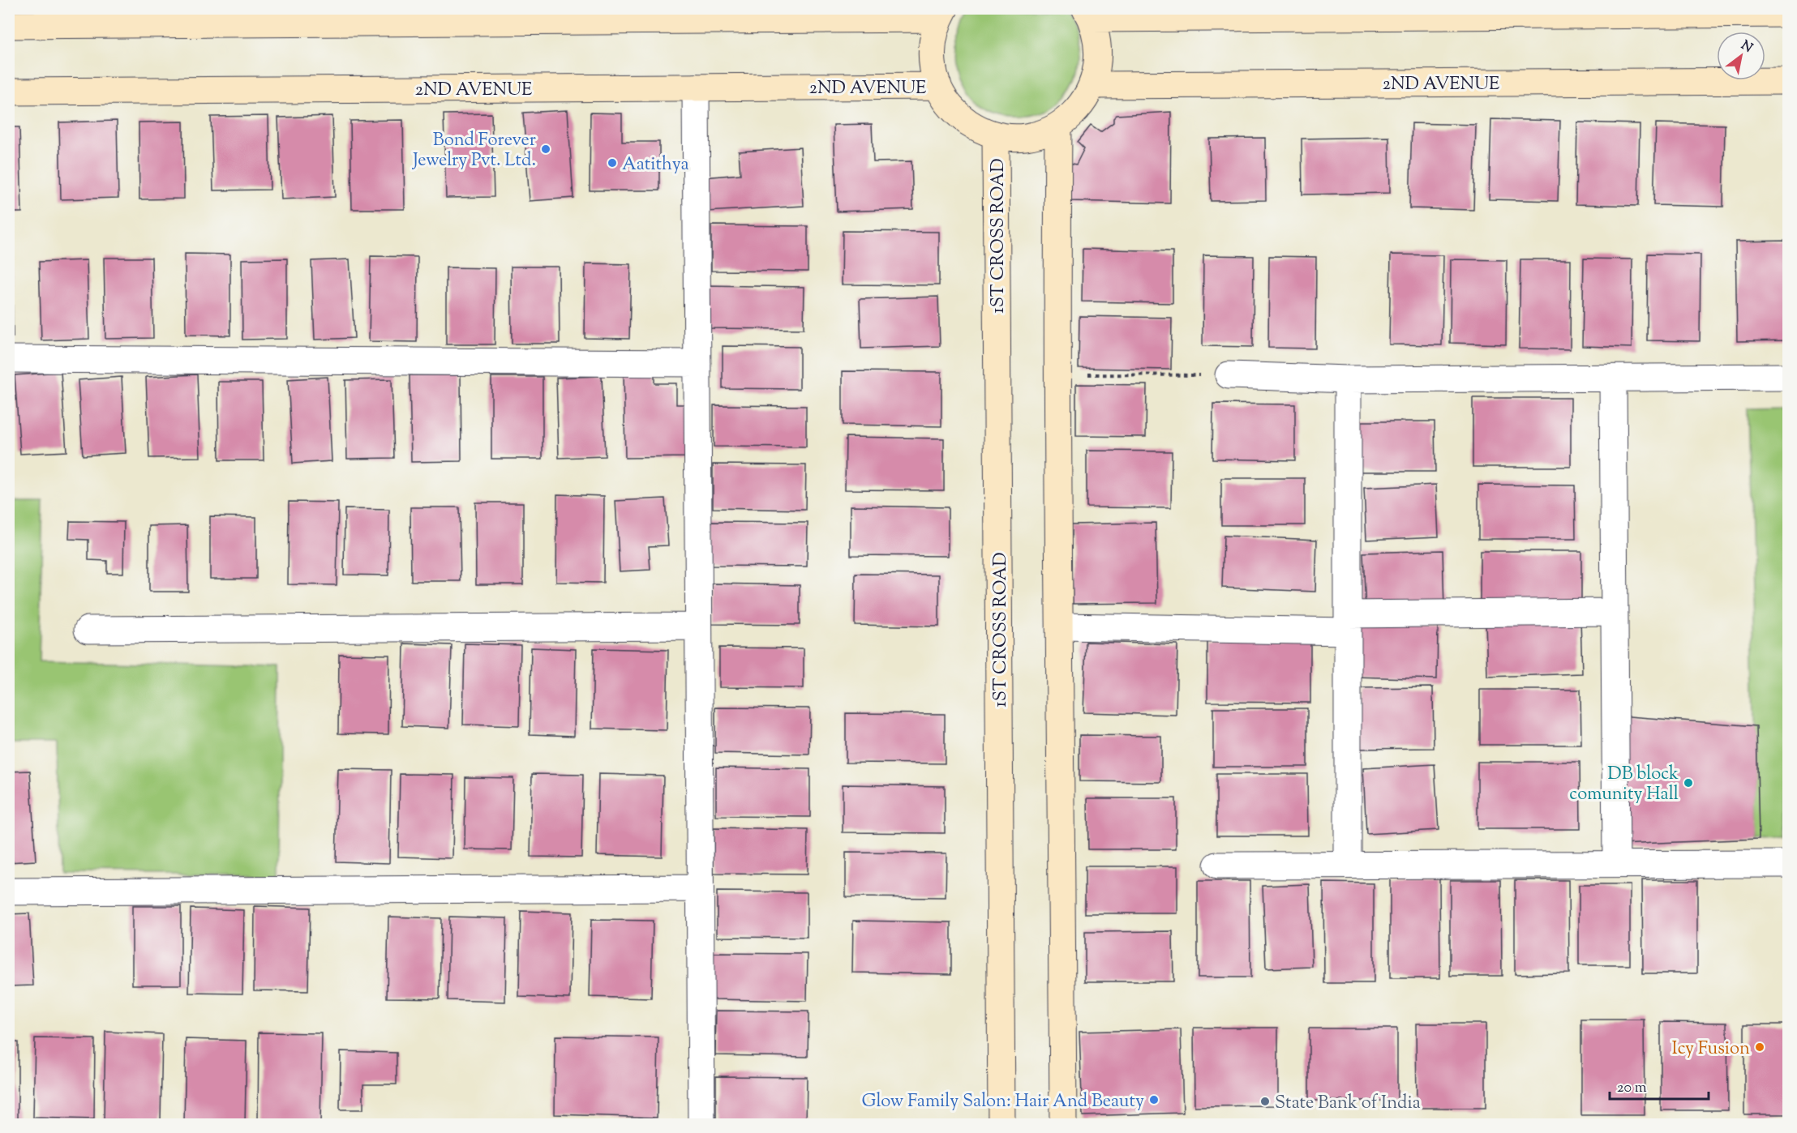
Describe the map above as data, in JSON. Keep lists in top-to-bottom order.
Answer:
{
  "streets": {
    "street": ["2ND AVENUE", "1ST CROSS ROAD"]
  },
  "places": [
    "Bond Forever Jewelry Pvt. Ltd.",
    "Aatithya",
    "DB block comunity Hall",
    "Icy Fusion",
    "Glow Family Salon: Hair And Beauty",
    "State Bank of India"
  ],
  "scale_bar": "20 m",
  "north": "top right"
}
